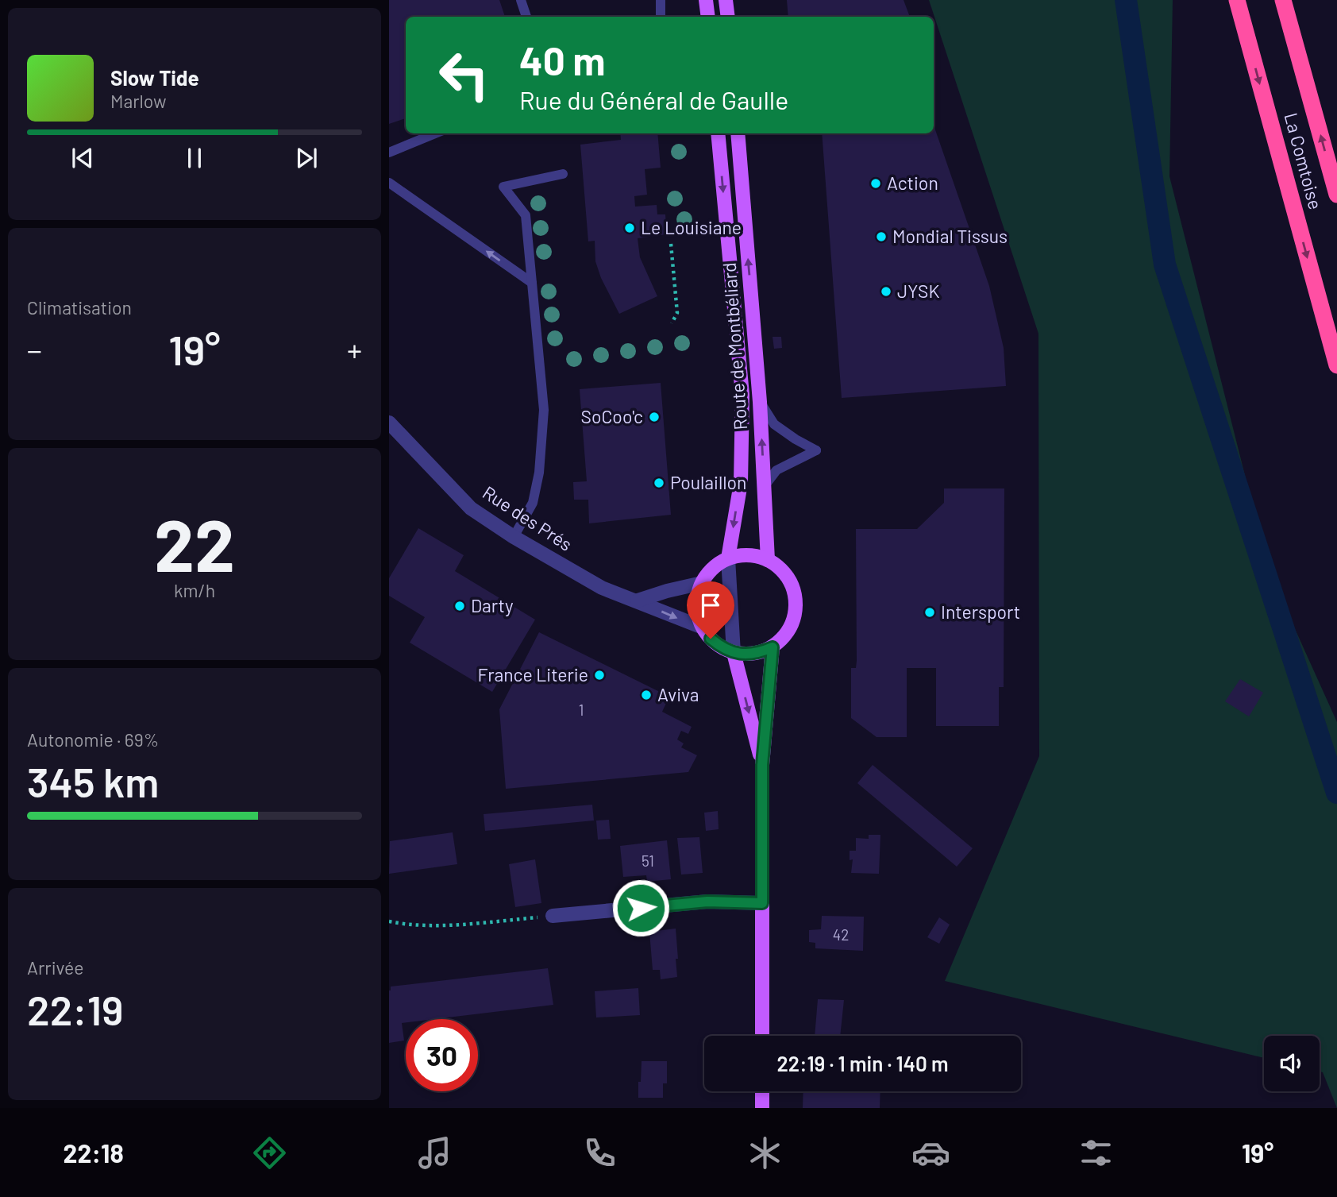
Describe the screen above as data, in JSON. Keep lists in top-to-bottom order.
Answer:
{
  "streets": {
    "highway": ["La Comtoise"],
    "main road": ["Route de Montbéliard"],
    "street": ["Rue des Prés"]
  },
  "places": [
    "Action",
    "Le Louisiane",
    "Mondial Tissus",
    "JYSK",
    "SoCoo'c",
    "Poulaillon",
    "Darty",
    "Intersport",
    "France Literie",
    "Aviva"
  ],
  "house_numbers": ["1", "51", "42"],
  "page": {
    "turn": ["40 m", "Rue du Général de Gaulle"],
    "song": ["Slow Tide", "Marlow"],
    "tile": [
      "Climatisation",
      ["22", "km/h"],
      ["Autonomie · 69%", "345 km"],
      ["Arrivée", "22:19"]
    ],
    "heat": ["−", "19°", "+"],
    "limit": "30",
    "trip": "22:19 · 1 min · 140 m",
    "tabs": ["22:18", "19°"]
  }
}
